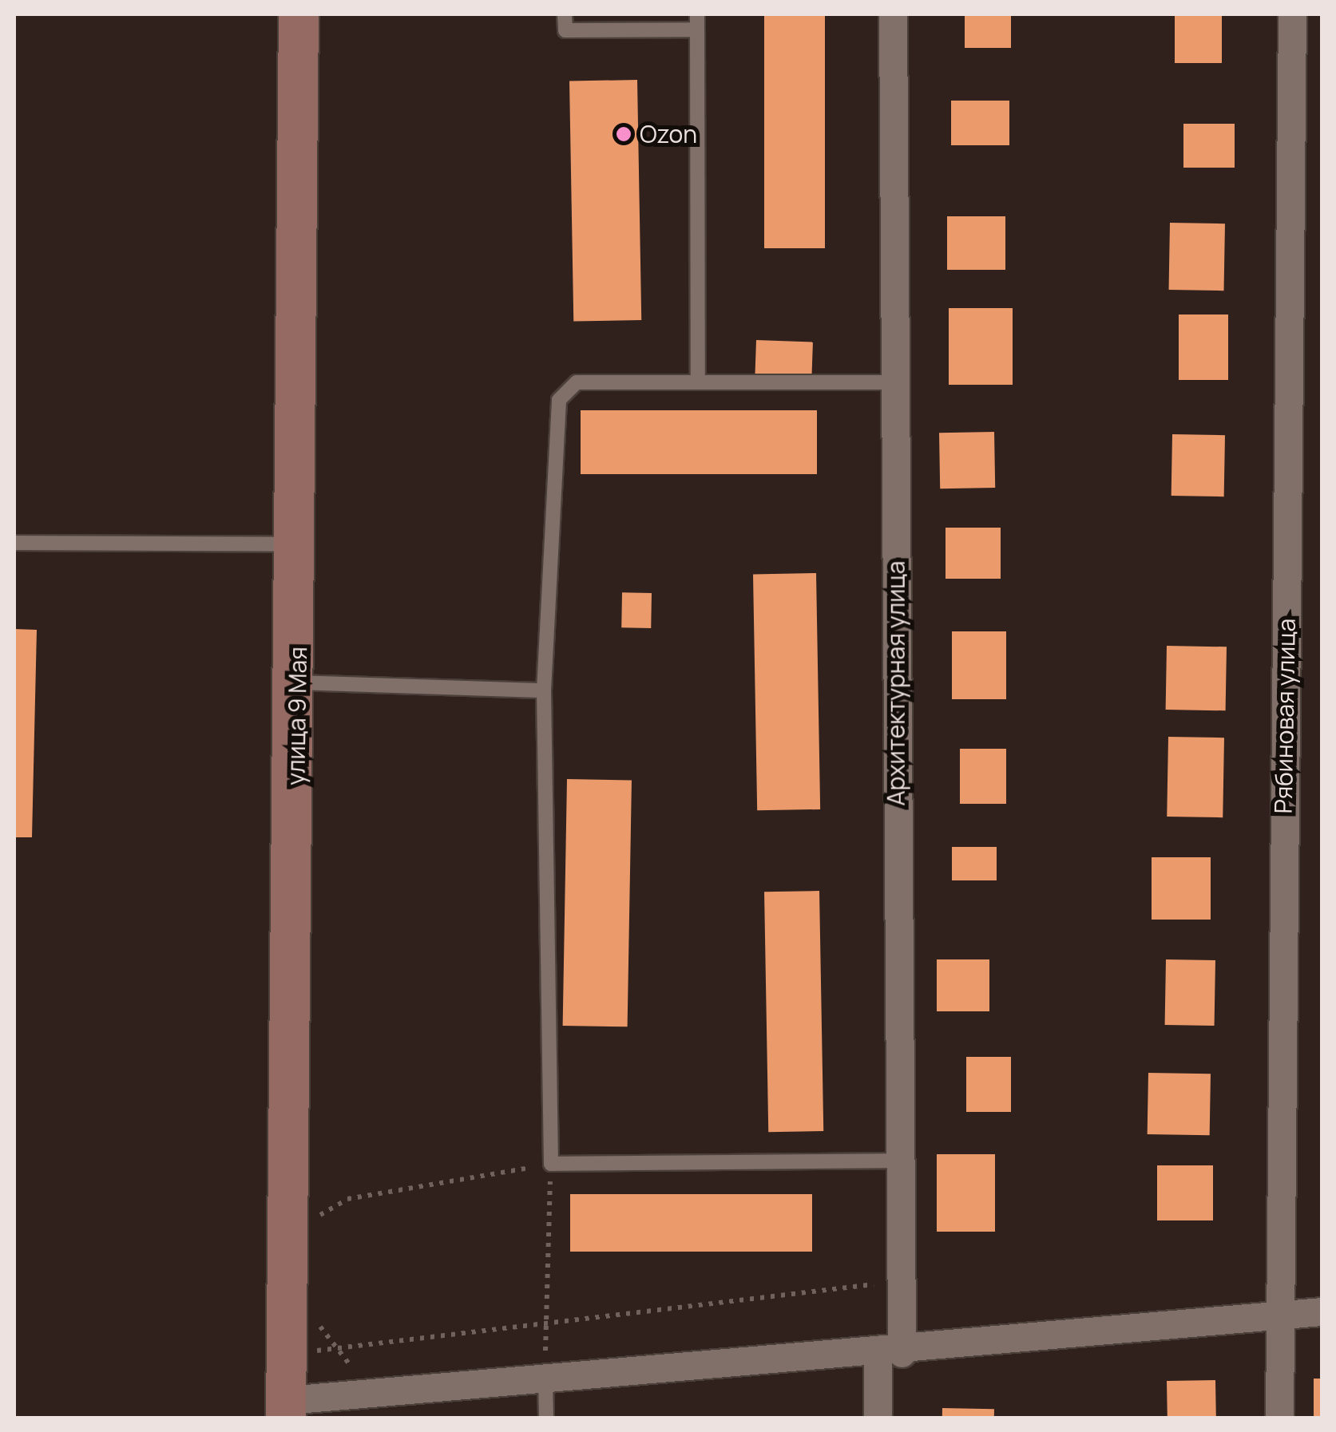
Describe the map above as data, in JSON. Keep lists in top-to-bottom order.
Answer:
{
  "streets": {
    "main road": ["улица 9 Мая"],
    "street": ["Архитектурная улица", "Рябиновая улица"]
  },
  "places": ["Ozon"]
}
